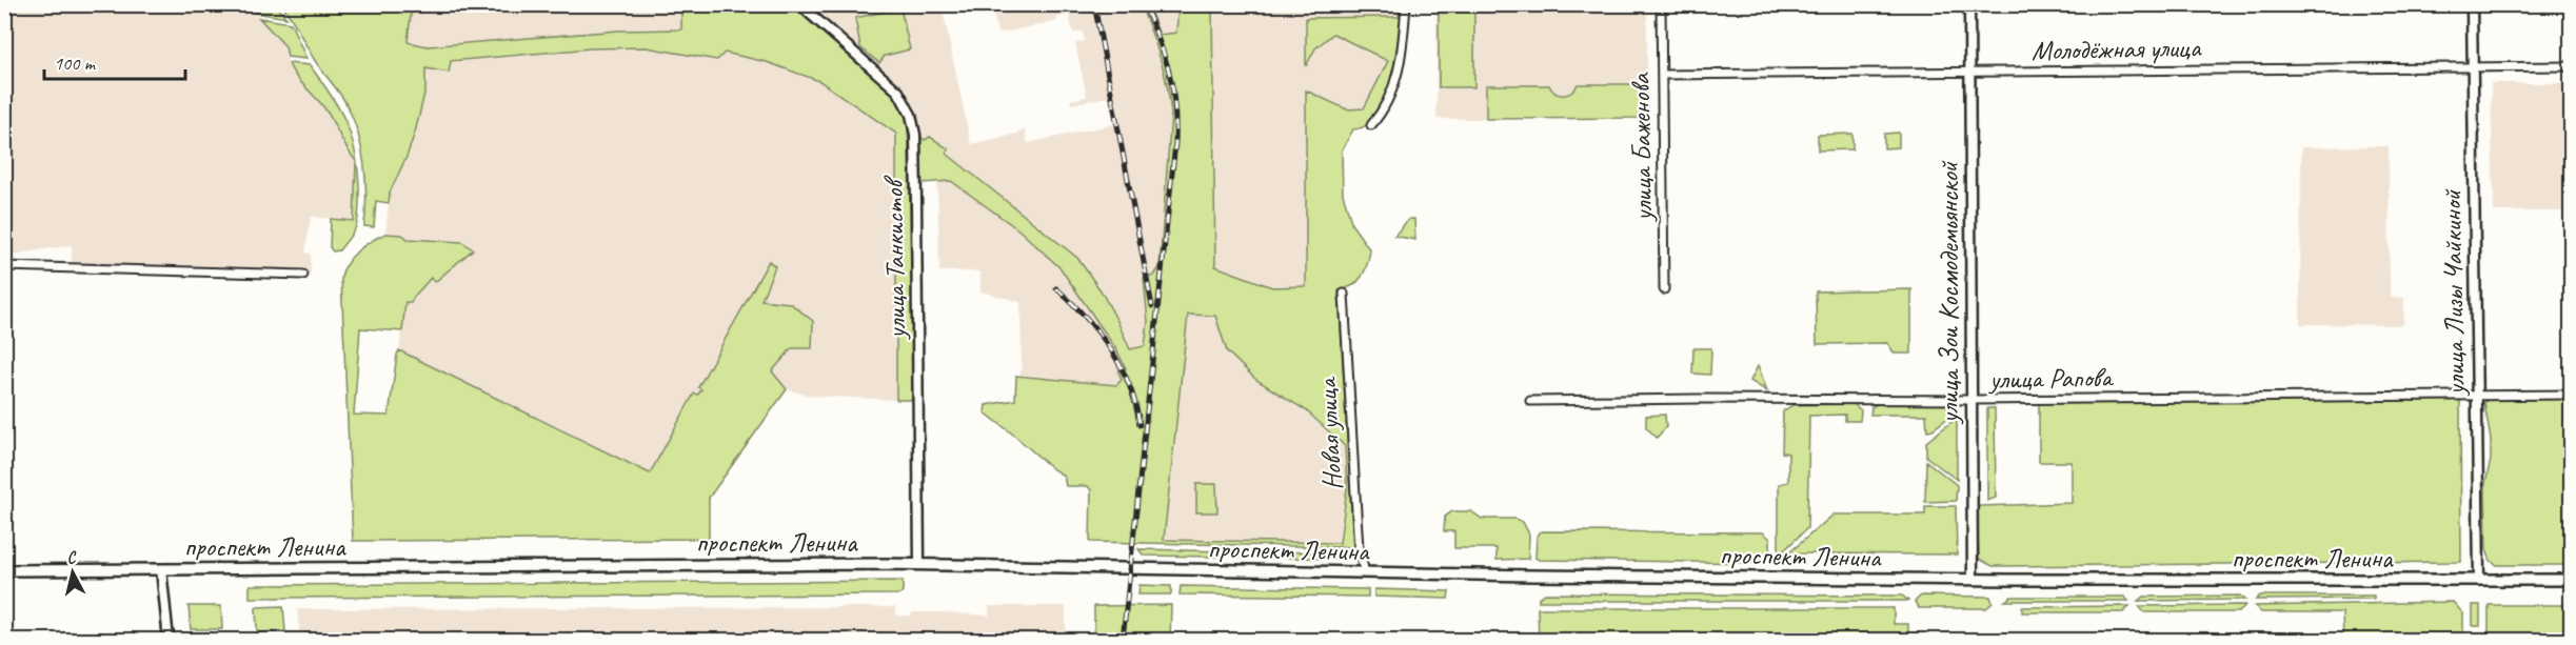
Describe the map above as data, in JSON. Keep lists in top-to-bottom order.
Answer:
{
  "streets": {
    "main road": ["проспект Ленина"],
    "street": [
      "Молодёжная улица",
      "улица Баженова",
      "улица Танкистов",
      "улица Зои Космодемьянской",
      "улица Лизы Чайкиной",
      "улица Рапова",
      "Новая улица"
    ]
  },
  "crossings": [
    ["Молодёжная улица", "улица Баженова"],
    ["Молодёжная улица", "улица Зои Космодемьянской"],
    ["Молодёжная улица", "улица Лизы Чайкиной"],
    ["улица Танкистов", "проспект Ленина"],
    ["улица Зои Космодемьянской", "улица Рапова"],
    ["улица Зои Космодемьянской", "проспект Ленина"],
    ["улица Лизы Чайкиной", "улица Рапова"],
    ["улица Лизы Чайкиной", "проспект Ленина"],
    ["Новая улица", "проспект Ленина"]
  ],
  "scale_bar": "100 m",
  "north": "top"
}
